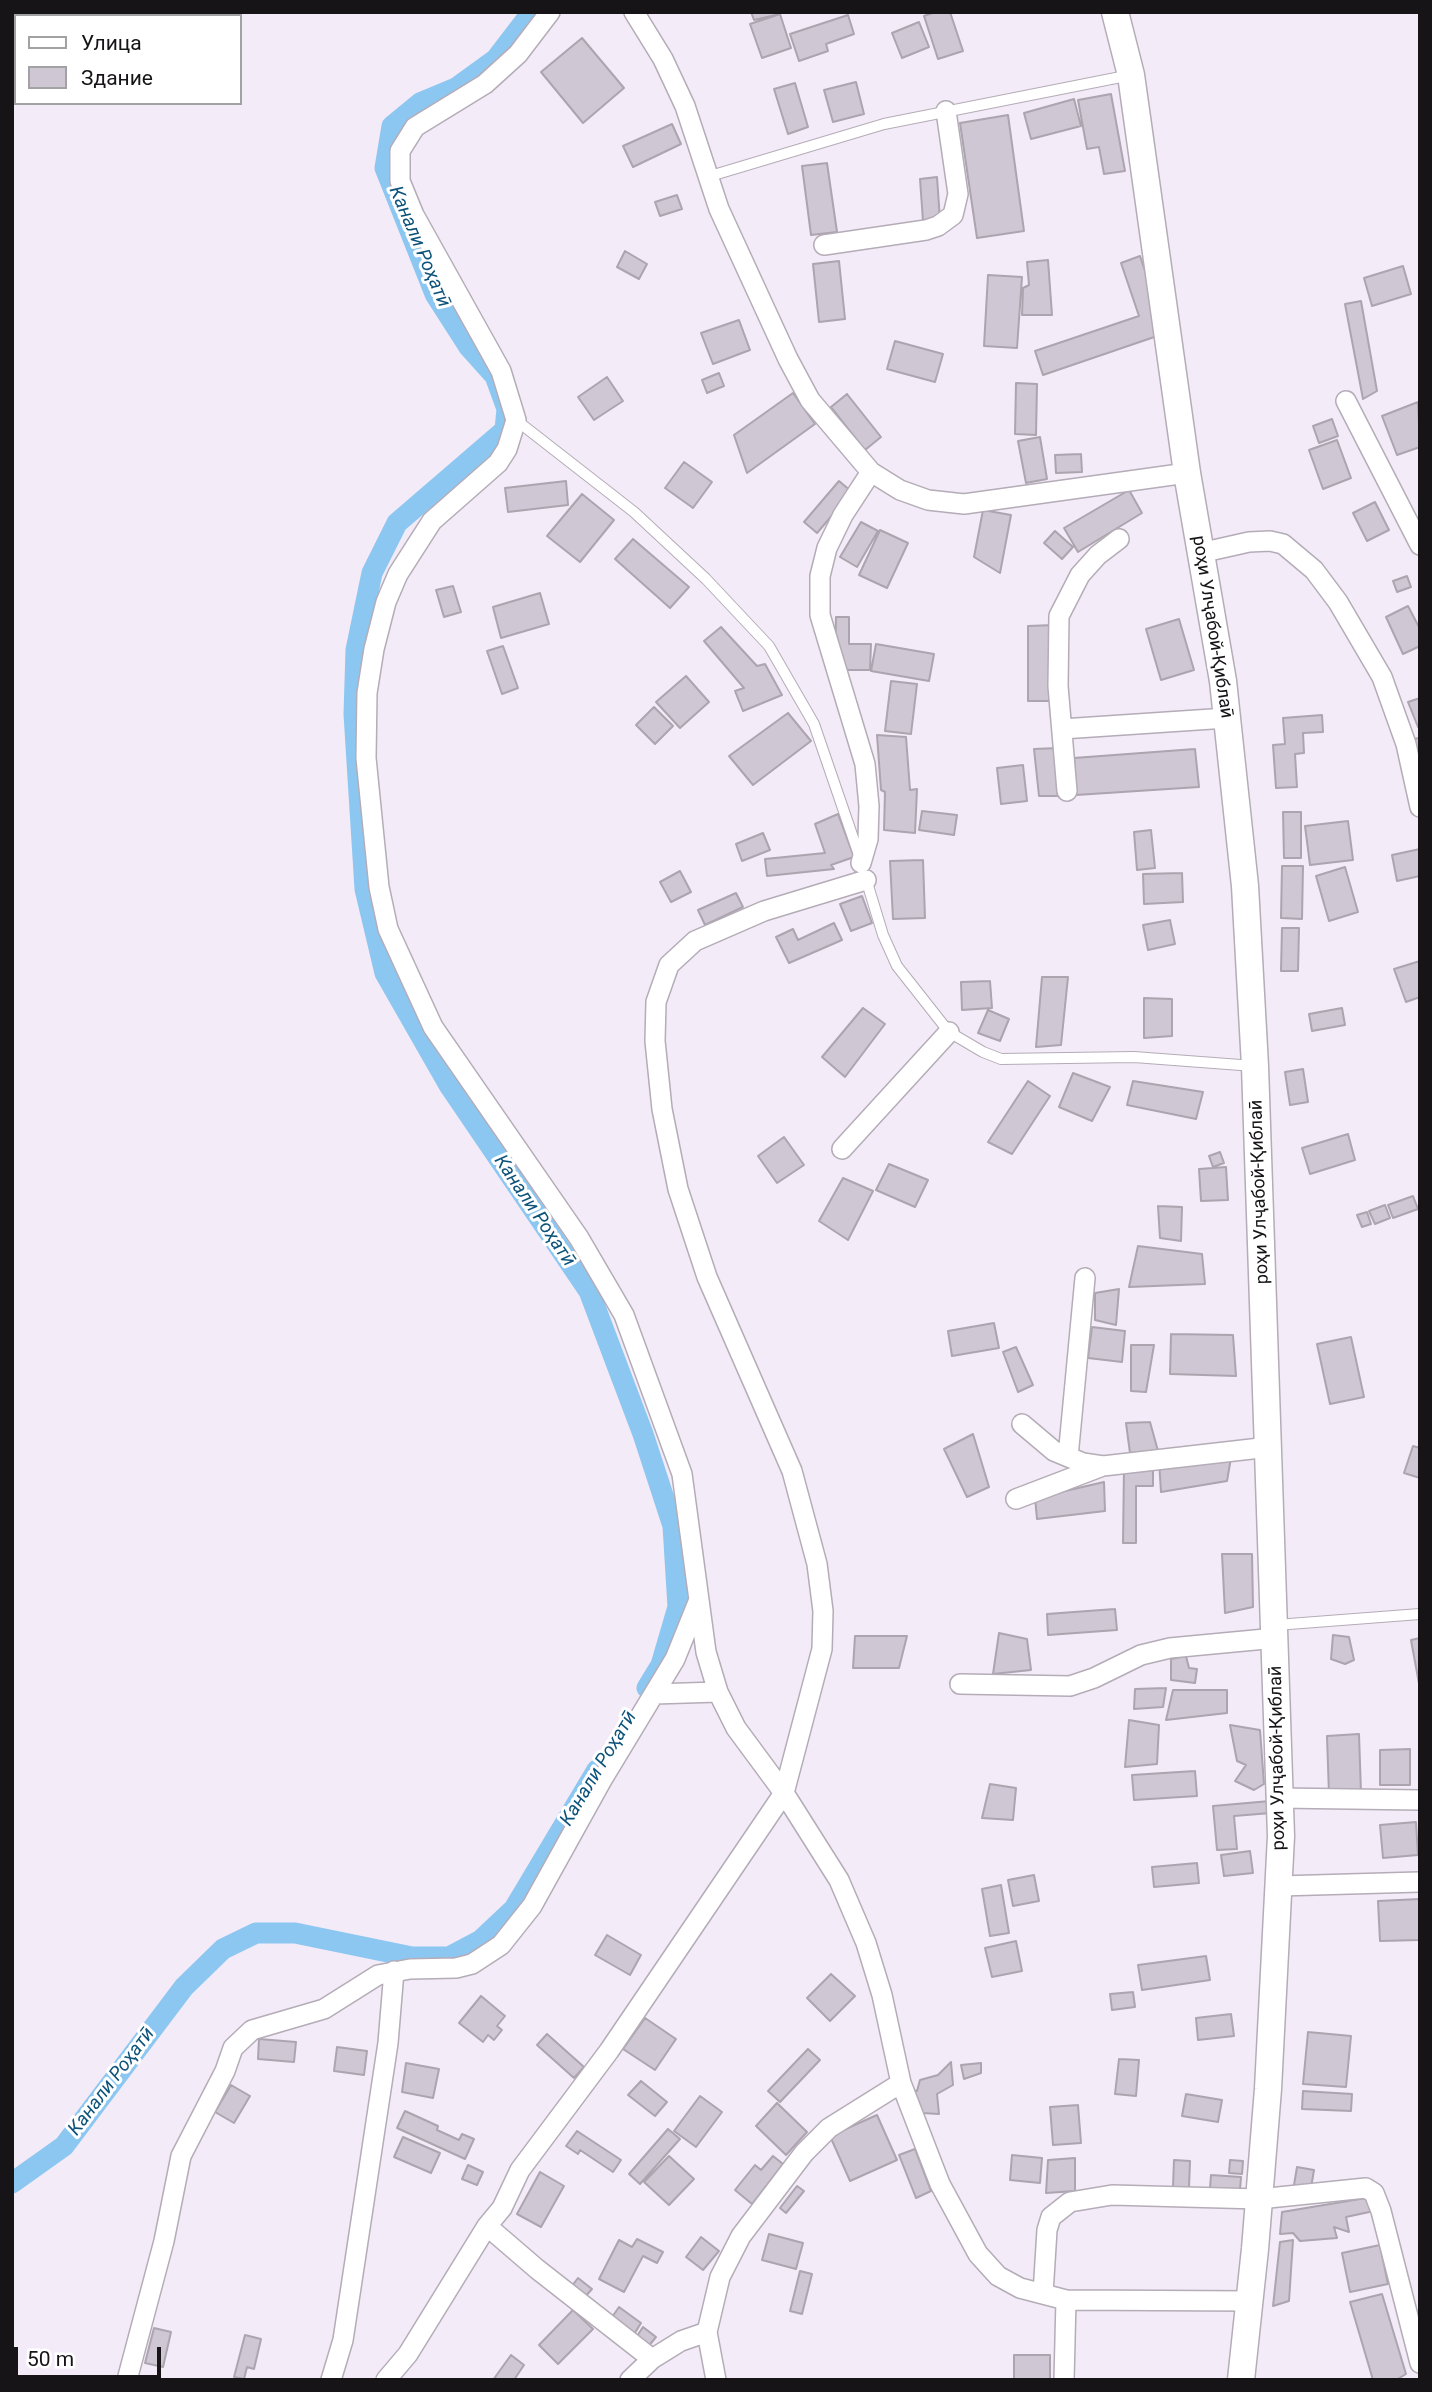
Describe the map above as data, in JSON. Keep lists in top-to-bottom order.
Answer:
{
  "streets": {
    "street": ["роҳи Улҷабой-Қиблаӣ"]
  },
  "water": ["Канали Роҳатӣ"],
  "legend": ["Улица", "Здание"],
  "scale_bar": "50 m"
}
